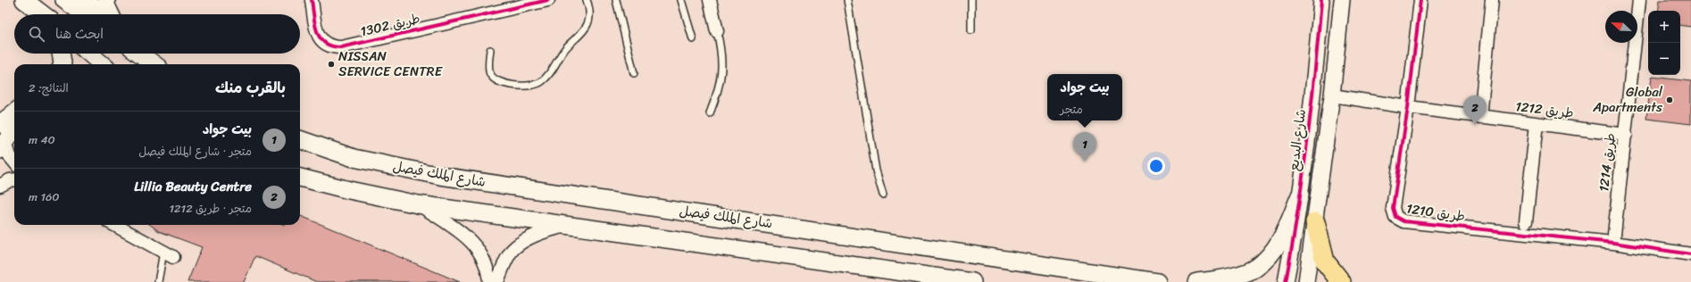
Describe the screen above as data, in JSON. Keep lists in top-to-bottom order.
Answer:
{
  "streets": {
    "main road": ["شارع الملك فيصل"],
    "street": [
      "طريق 1302",
      "طريق 1212",
      "شارع البديع",
      "طريق 1214",
      "طريق 1210"
    ]
  },
  "crossings": [
    ["طريق 1212", "طريق 1214"],
    ["طريق 1212", "طريق 1210"],
    ["طريق 1214", "طريق 1210"]
  ],
  "places": ["NISSAN SERVICE CENTRE", "Global Apartments"],
  "north": "top left",
  "page": {
    "map_buttons": ["+", "−"],
    "search": "ابحث هنا",
    "heading": ["بالقرب منك", "النتائج: 2"],
    "popup": ["بيت جواد", "متجر"],
    "pins": ["2", "1"],
    "list": [
      {
        "mark": "1",
        "name": "بيت جواد",
        "note": "متجر · شارع الملك فيصل",
        "value": "40 m"
      },
      {
        "mark": "2",
        "name": "Lillia Beauty Centre",
        "note": "متجر · طريق 1212",
        "value": "160 m"
      }
    ]
  }
}
